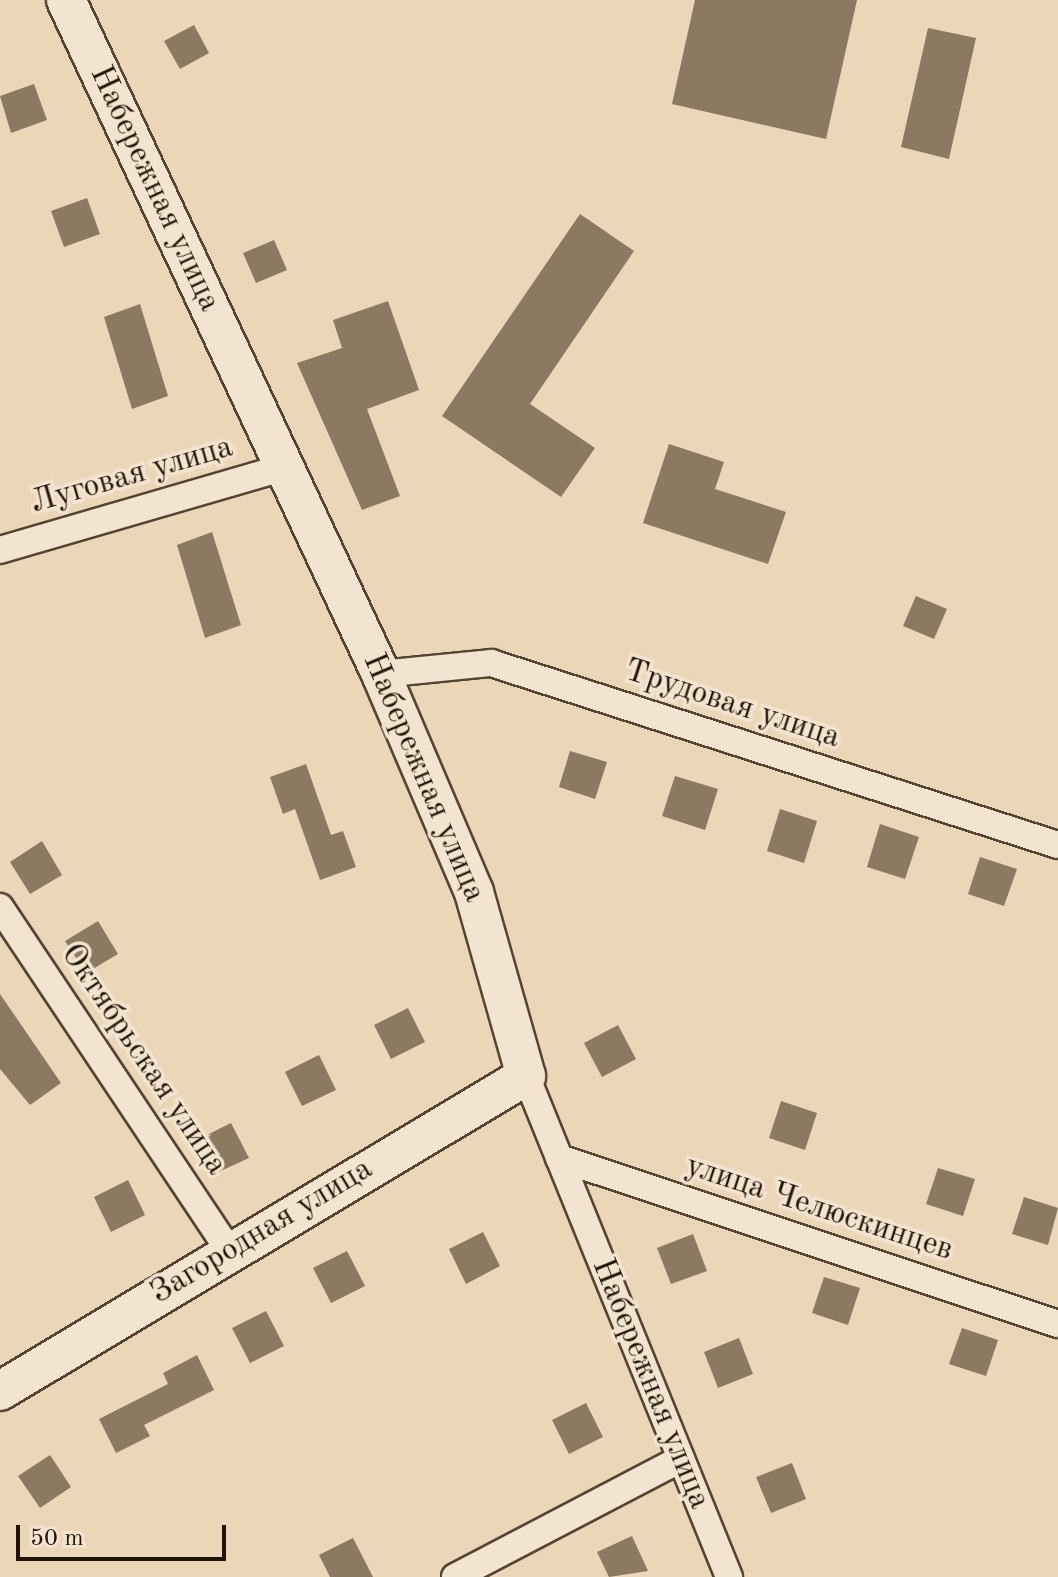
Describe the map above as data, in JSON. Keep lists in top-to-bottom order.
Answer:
{
  "streets": {
    "street": [
      "Набережная улица",
      "Луговая улица",
      "Трудовая улица",
      "Октябрьская улица",
      "улица Челюскинцев",
      "Загородная улица"
    ]
  },
  "crossings": [
    ["Набережная улица", "Луговая улица"],
    ["Набережная улица", "Трудовая улица"],
    ["Набережная улица", "улица Челюскинцев"],
    ["Набережная улица", "Загородная улица"],
    ["Октябрьская улица", "Загородная улица"]
  ],
  "scale_bar": "50 m"
}
